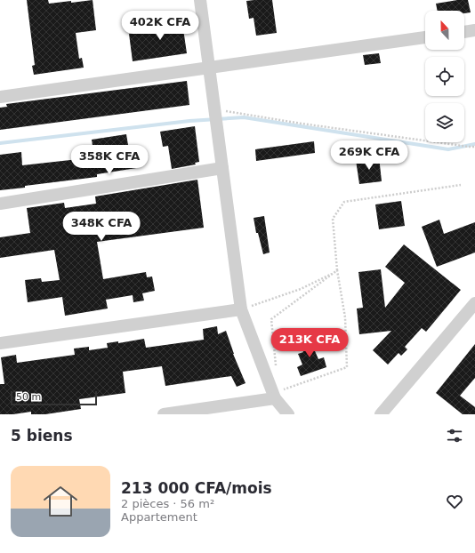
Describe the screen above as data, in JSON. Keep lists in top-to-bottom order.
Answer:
{
  "scale_bar": "50 m",
  "north": "top",
  "page": {
    "price": [
      "402K CFA",
      "269K CFA",
      "358K CFA",
      "348K CFA",
      "213K CFA"
    ],
    "scale": "50 m",
    "heading": "5 biens",
    "list": [
      {
        "name": "213 000 CFA/mois",
        "note": "2 pièces · 56 m² · Appartement"
      }
    ]
  }
}
